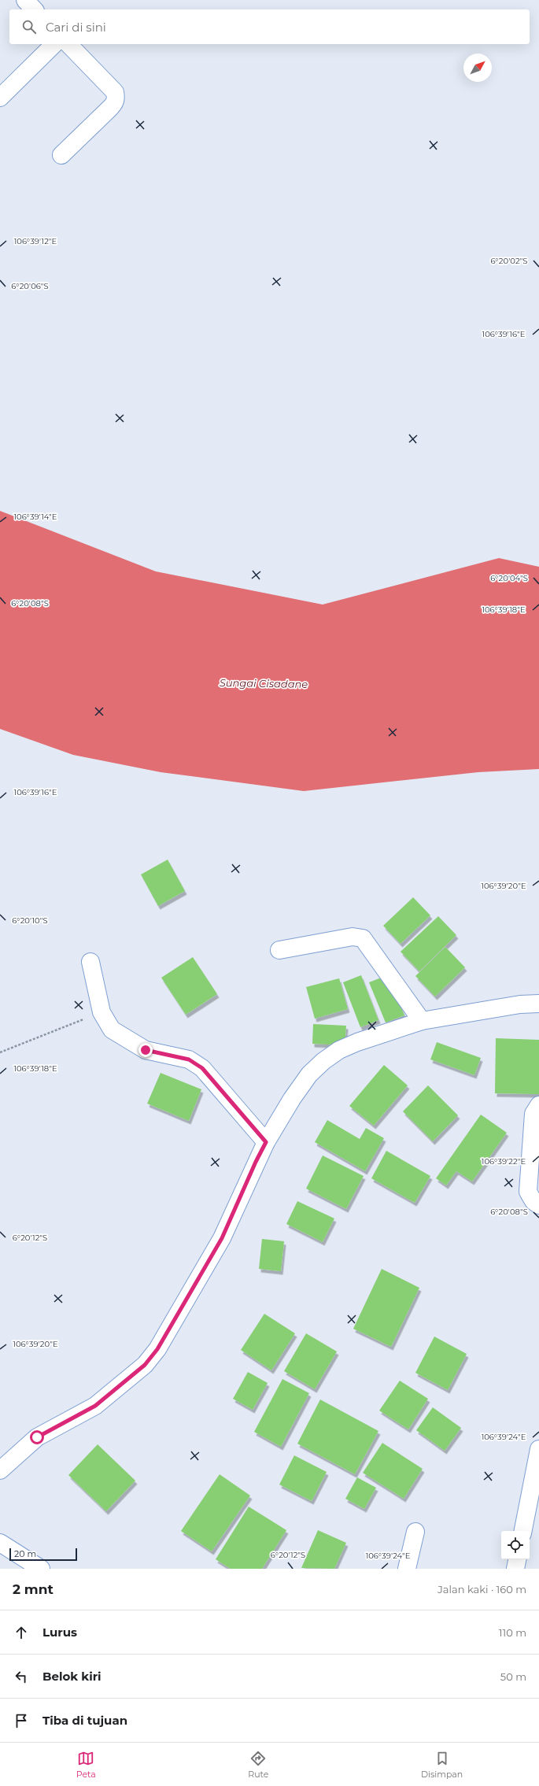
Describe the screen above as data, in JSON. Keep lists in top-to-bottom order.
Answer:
{
  "water": ["Sungai Cisadane"],
  "scale_bar": "20 m",
  "north": "top right",
  "page": {
    "search": "Cari di sini",
    "scale": "20 m",
    "heading": ["2 mnt", "Jalan kaki · 160 m"],
    "list": [
      ["Lurus", "110 m"],
      ["Belok kiri", "50 m"],
      "Tiba di tujuan"
    ],
    "nav": ["Peta", "Rute", "Disimpan"]
  },
  "coordinates": [
    "106°39'12\"E",
    "6°20'02\"S",
    "6°20'06\"S",
    "106°39'16\"E",
    "106°39'14\"E",
    "6°20'04\"S",
    "6°20'08\"S",
    "106°39'18\"E",
    "106°39'20\"E",
    "6°20'10\"S",
    "106°39'22\"E",
    "6°20'12\"S",
    "106°39'24\"E"
  ]
}
